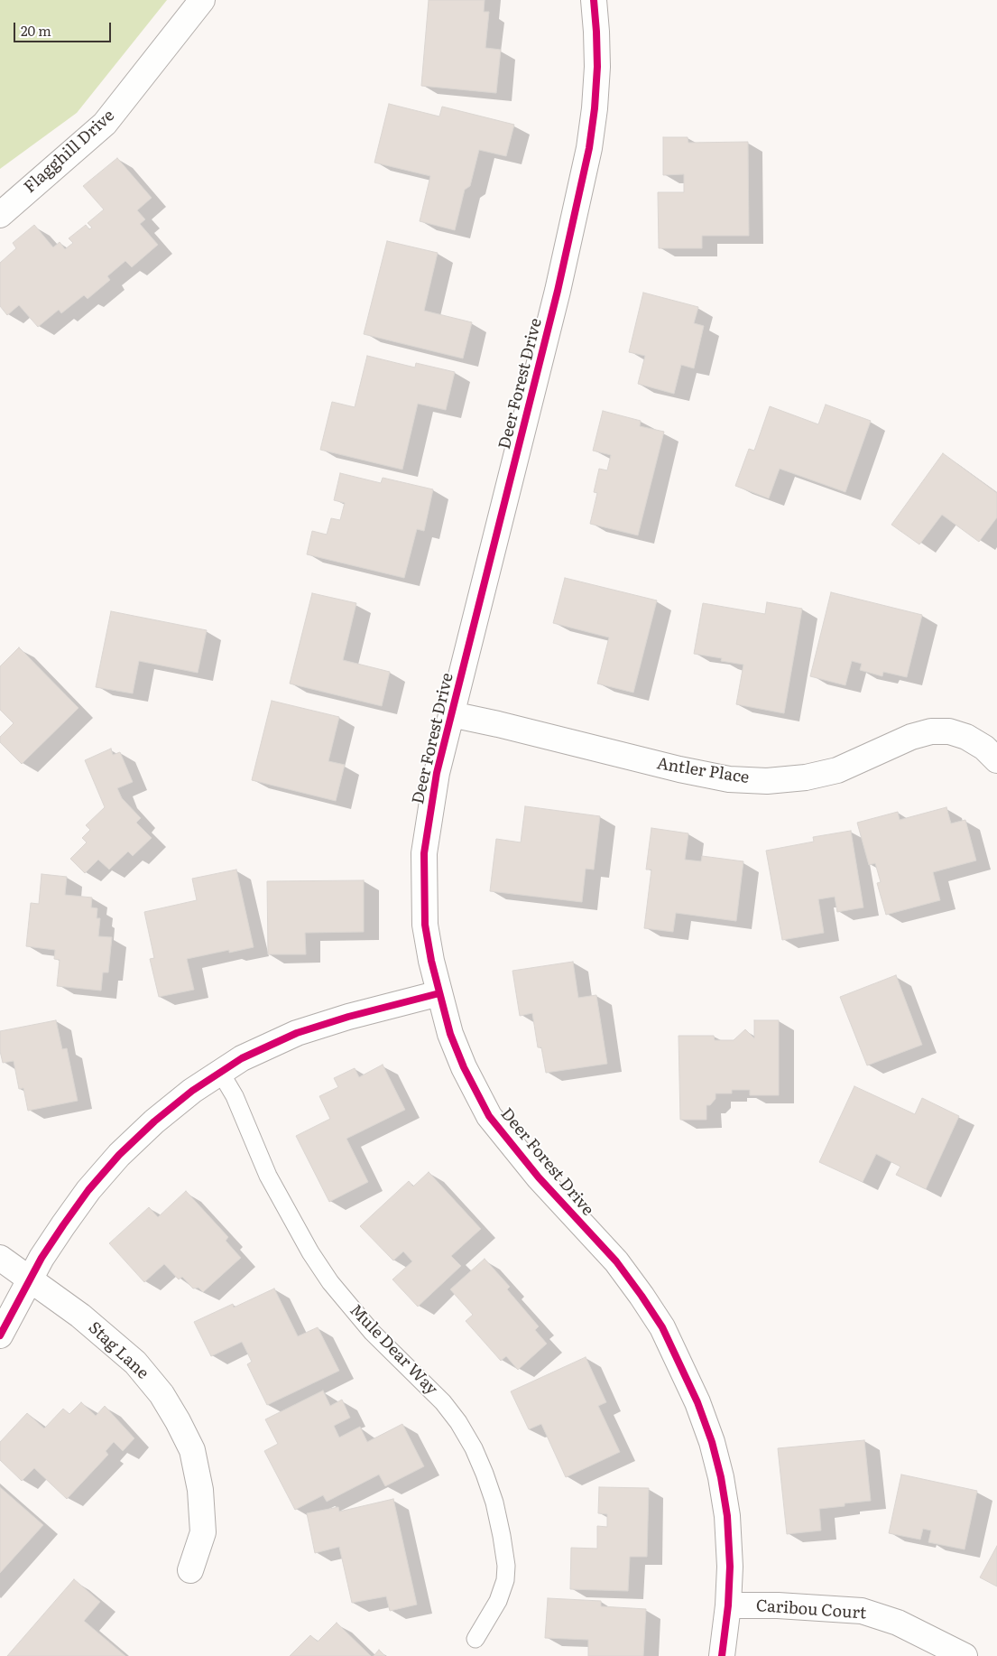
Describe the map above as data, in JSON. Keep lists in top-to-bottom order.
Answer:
{
  "streets": {
    "street": [
      "Flagghill Drive",
      "Deer Forest Drive",
      "Antler Place",
      "Stag Lane",
      "Caribou Court"
    ],
    "lane": ["Mule Dear Way"]
  },
  "crossings": [
    ["Deer Forest Drive", "Antler Place"],
    ["Deer Forest Drive", "Caribou Court"]
  ],
  "scale_bar": "20 m"
}
